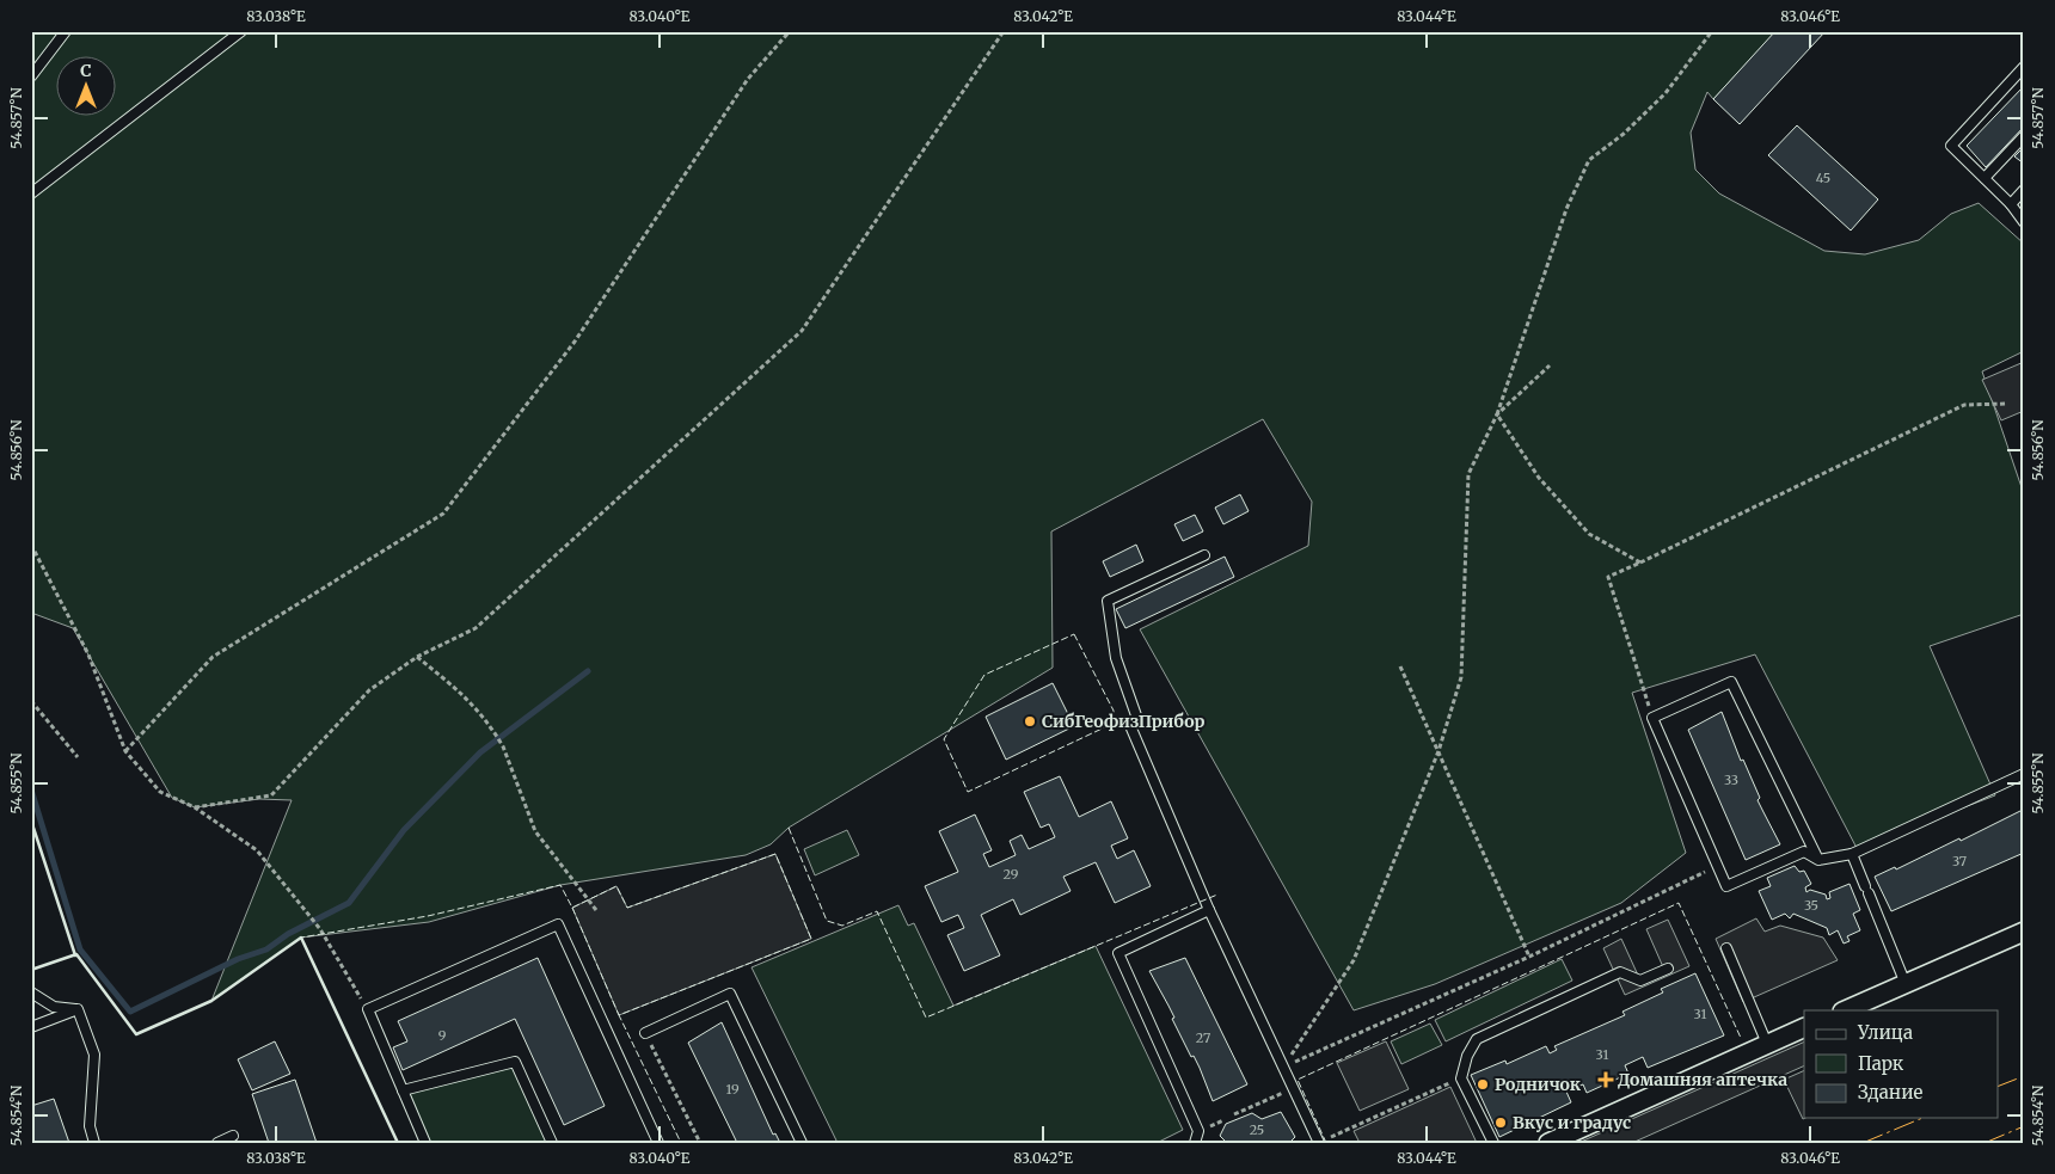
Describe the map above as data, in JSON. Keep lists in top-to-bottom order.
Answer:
{
  "places": {
    "other": ["СибГеофизПрибор", "Родничок", "Вкус и градус"],
    "health": ["Домашняя аптечка"]
  },
  "house_numbers": [
    "45",
    "33",
    "37",
    "29",
    "35",
    "31",
    "9",
    "27",
    "31",
    "19",
    "25"
  ],
  "legend": ["Улица", "Парк", "Здание"],
  "north": "top",
  "coordinates": [
    "83.038°E",
    "83.040°E",
    "83.042°E",
    "83.044°E",
    "83.046°E",
    "54.857°N",
    "54.856°N",
    "54.855°N",
    "54.854°N"
  ]
}
